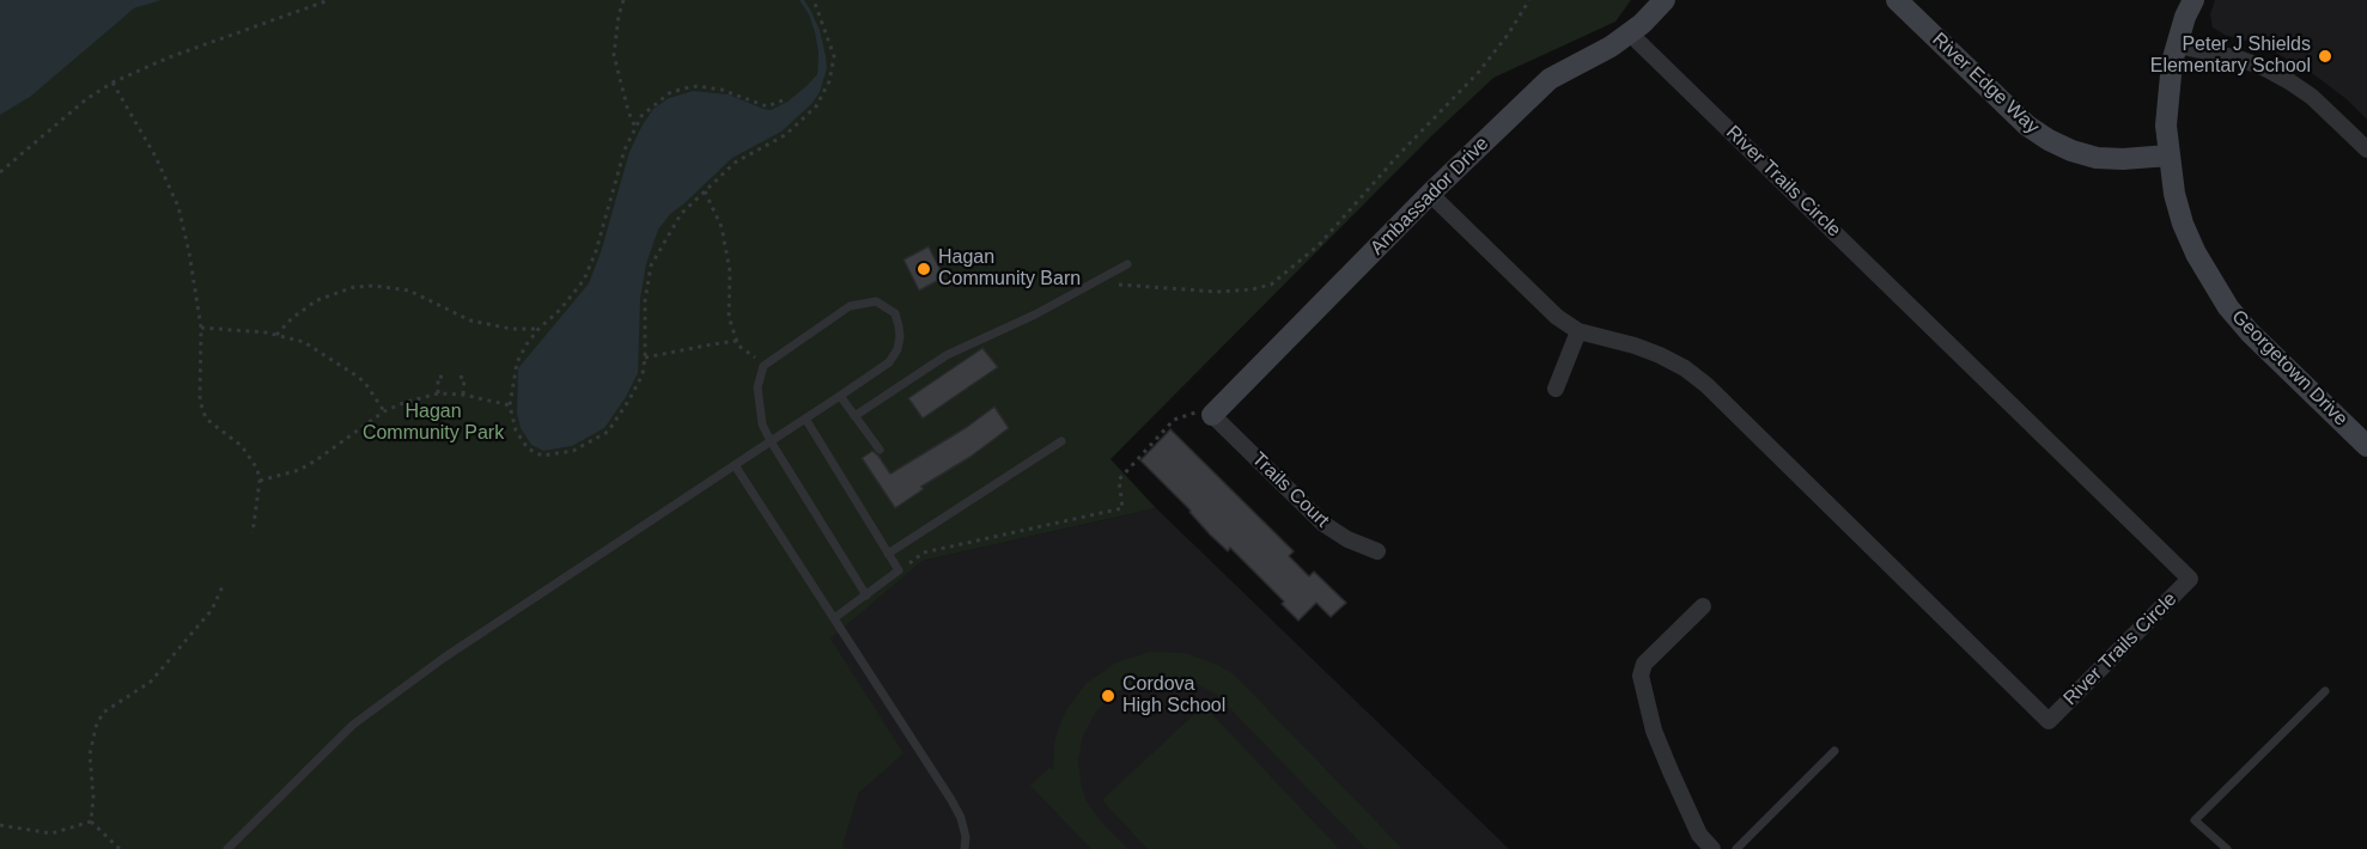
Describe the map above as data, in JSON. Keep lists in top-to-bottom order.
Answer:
{
  "streets": {
    "street": [
      "River Edge Way",
      "River Trails Circle",
      "Ambassador Drive",
      "Georgetown Drive",
      "Trails Court"
    ]
  },
  "crossings": [
    ["River Edge Way", "Georgetown Drive"],
    ["River Trails Circle", "Ambassador Drive"],
    ["Ambassador Drive", "Trails Court"]
  ],
  "parks": ["Hagan Community Park"],
  "places": ["Peter J Shields Elementary School", "Hagan Community Barn", "Cordova High School"]
}
